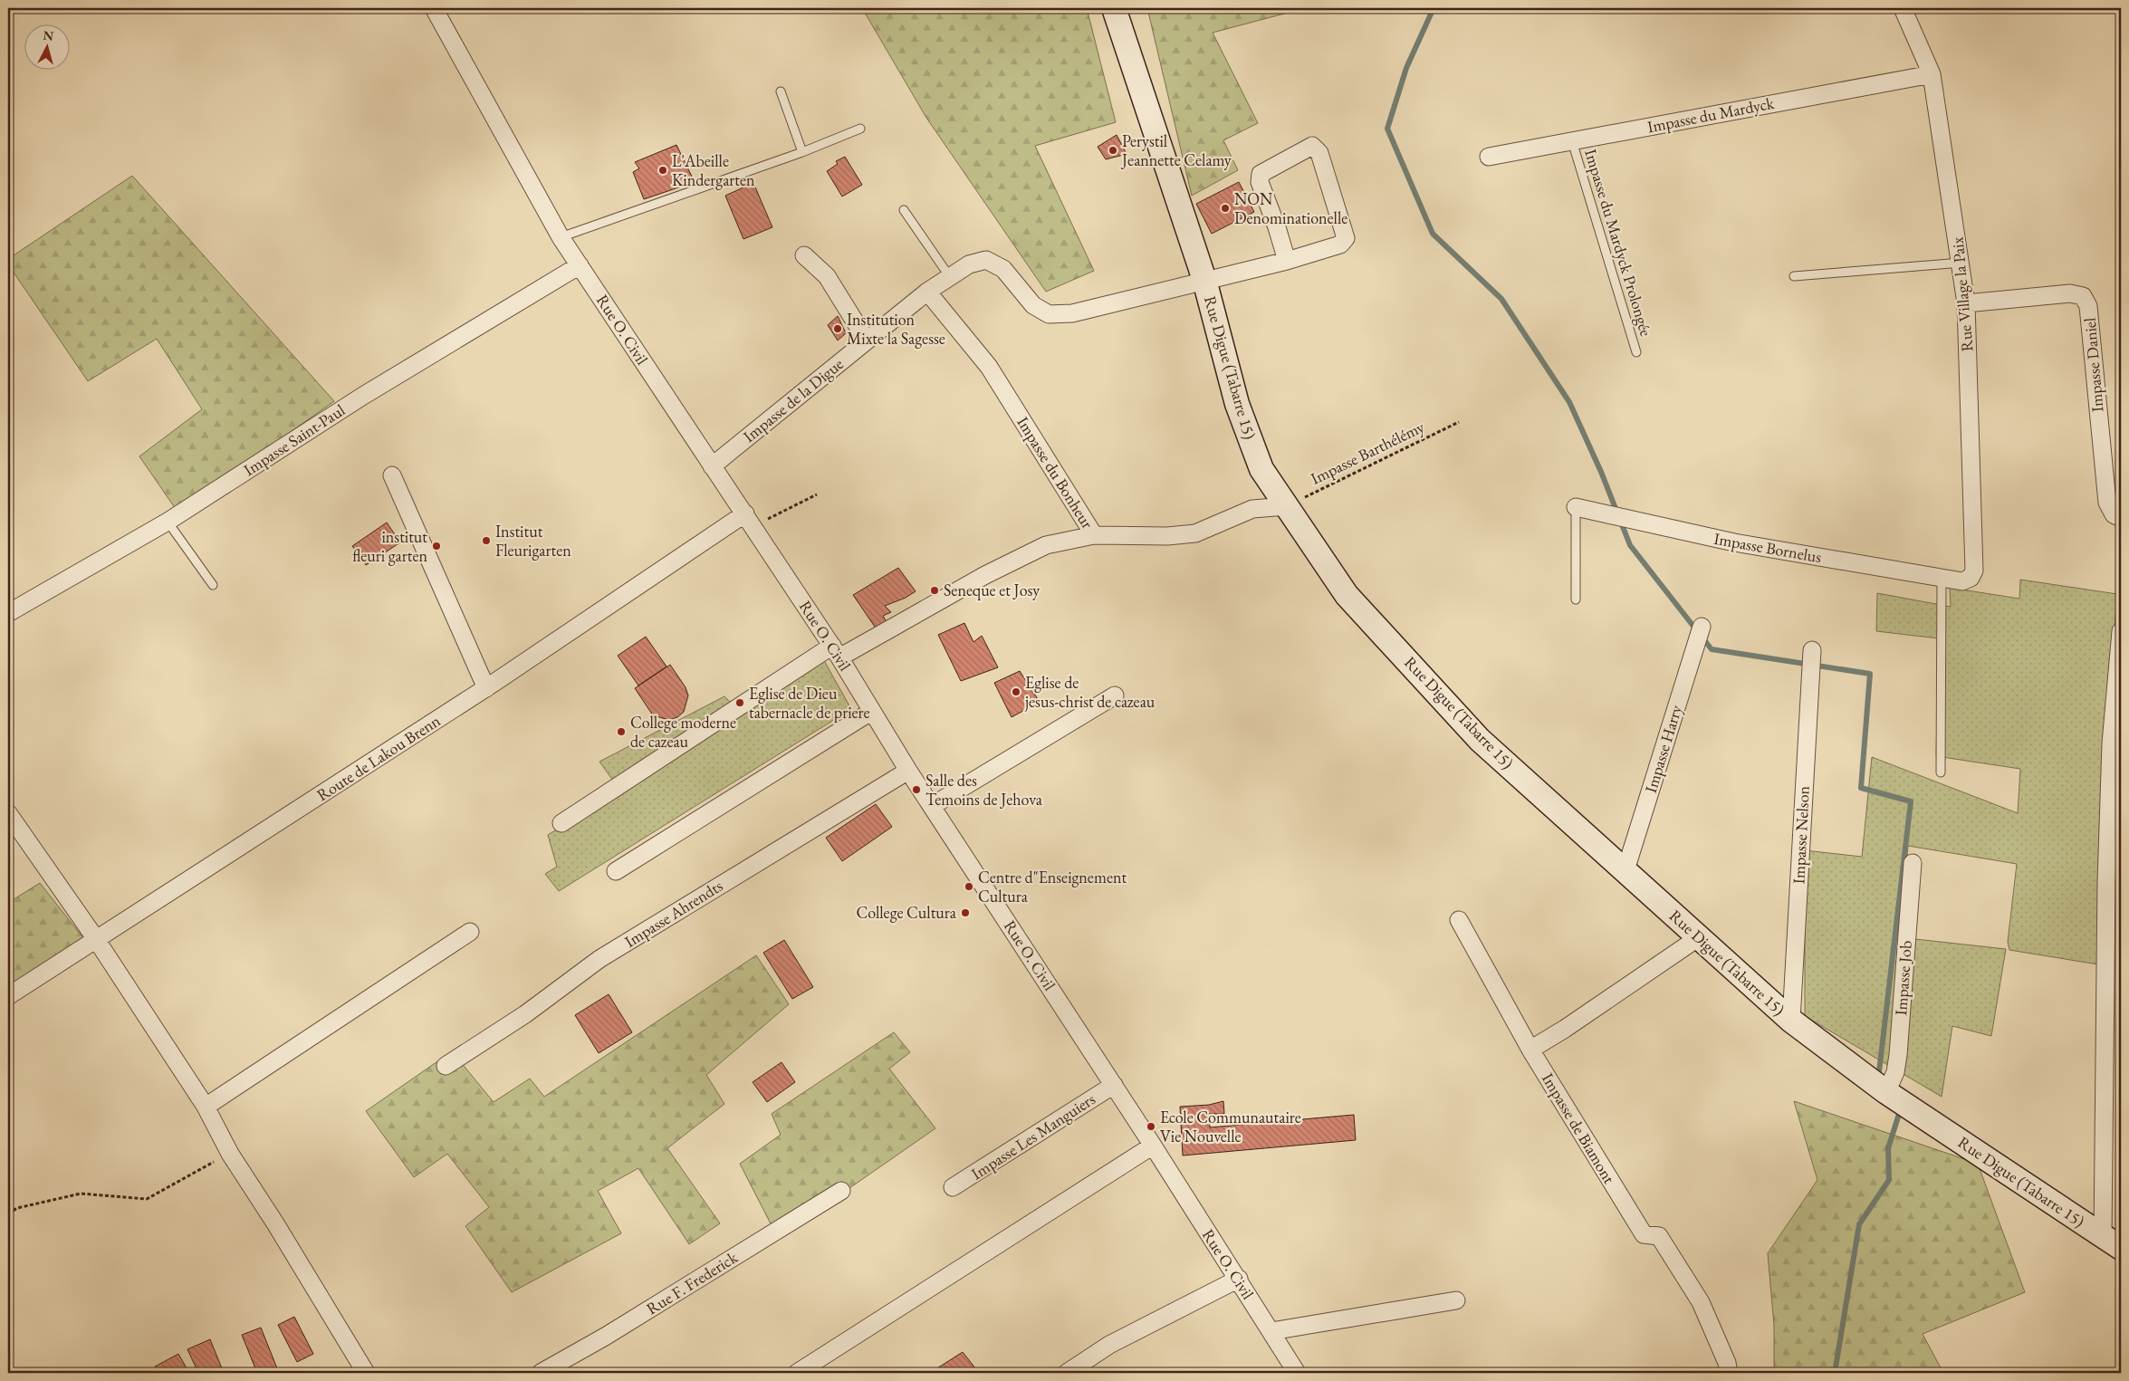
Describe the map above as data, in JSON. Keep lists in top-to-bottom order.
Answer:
{
  "streets": {
    "street": [
      "Impasse du Mardyck",
      "Rue Village la Paix",
      "Rue O. Civil",
      "Impasse Daniel",
      "Rue Digue (Tabarre 15)",
      "Impasse de la Digue",
      "Impasse Saint-Paul",
      "Impasse du Bonheur",
      "Impasse Bornelus",
      "Impasse Harry",
      "Route de Lakou Brenn",
      "Impasse Nelson",
      "Impasse Ahrendts",
      "Impasse Job",
      "Impasse de Biamont",
      "Impasse Les Manguiers",
      "Rue F. Frederick"
    ],
    "lane": ["Impasse du Mardyck Prolongée"],
    "path": ["Impasse Barthélémy"]
  },
  "crossings": [
    ["Impasse du Mardyck", "Impasse du Mardyck Prolongée"],
    ["Impasse du Mardyck", "Rue Village la Paix"],
    ["Rue Village la Paix", "Impasse Daniel"],
    ["Rue Village la Paix", "Impasse Bornelus"],
    ["Rue O. Civil", "Impasse de la Digue"],
    ["Rue O. Civil", "Impasse Saint-Paul"],
    ["Rue O. Civil", "Impasse du Bonheur"],
    ["Rue O. Civil", "Route de Lakou Brenn"],
    ["Rue O. Civil", "Impasse Ahrendts"],
    ["Rue O. Civil", "Impasse Les Manguiers"],
    ["Rue Digue (Tabarre 15)", "Impasse de la Digue"],
    ["Rue Digue (Tabarre 15)", "Impasse Barthélémy"],
    ["Rue Digue (Tabarre 15)", "Impasse Harry"],
    ["Rue Digue (Tabarre 15)", "Impasse Nelson"],
    ["Rue Digue (Tabarre 15)", "Impasse Job"],
    ["Impasse de la Digue", "Impasse du Bonheur"]
  ],
  "places": [
    "Perystil Jeannette Celamy",
    "L'Abeille Kindergarten",
    "NON Denominationelle",
    "Institution Mixte la Sagesse",
    "Institut Fleurigarten",
    "institut fleuri garten",
    "Seneque et Josy",
    "Eglise de jesus-christ de cazeau",
    "Eglise de Dieu tabernacle de priere",
    "College moderne de cazeau",
    "Salle des Temoins de Jehova",
    "Centre d\"Enseignement Cultura",
    "College Cultura",
    "Ecole Communautaire Vie Nouvelle"
  ],
  "north": "top"
}
